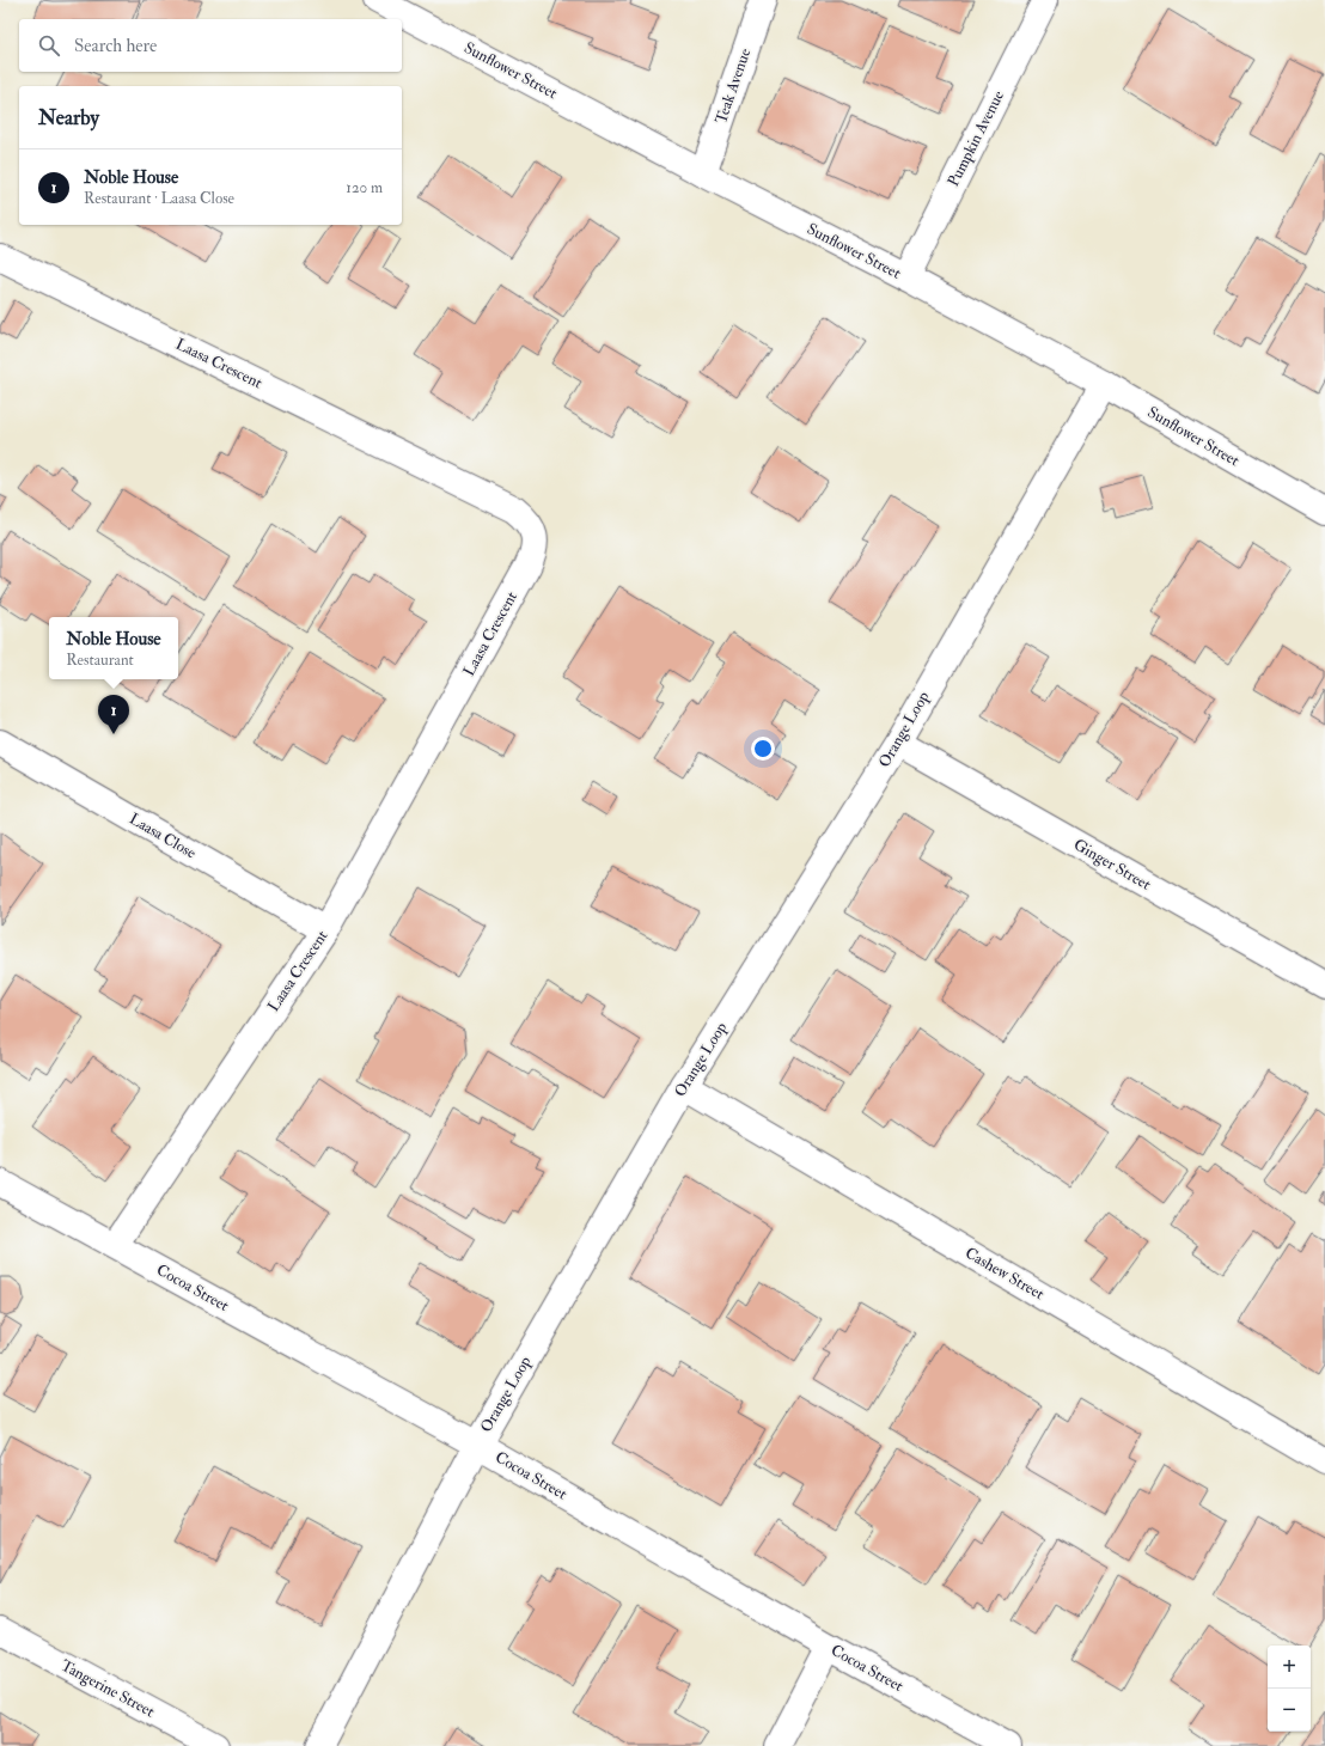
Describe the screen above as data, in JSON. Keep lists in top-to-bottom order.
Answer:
{
  "streets": {
    "street": [
      "Sunflower Street",
      "Teak Avenue",
      "Pumpkin Avenue",
      "Laasa Crescent",
      "Orange Loop",
      "Laasa Close",
      "Ginger Street",
      "Cashew Street",
      "Cocoa Street",
      "Tangerine Street"
    ]
  },
  "crossings": [
    ["Sunflower Street", "Teak Avenue"],
    ["Sunflower Street", "Pumpkin Avenue"],
    ["Sunflower Street", "Orange Loop"],
    ["Laasa Crescent", "Laasa Close"],
    ["Laasa Crescent", "Cocoa Street"],
    ["Orange Loop", "Ginger Street"],
    ["Orange Loop", "Cashew Street"],
    ["Orange Loop", "Cocoa Street"]
  ],
  "page": {
    "search": "Search here",
    "heading": "Nearby",
    "list": [
      {
        "mark": "1",
        "name": "Noble House",
        "note": "Restaurant · Laasa Close",
        "value": "120 m"
      }
    ],
    "popup": ["Noble House", "Restaurant"],
    "pins": "1",
    "map_buttons": ["+", "−"]
  }
}
